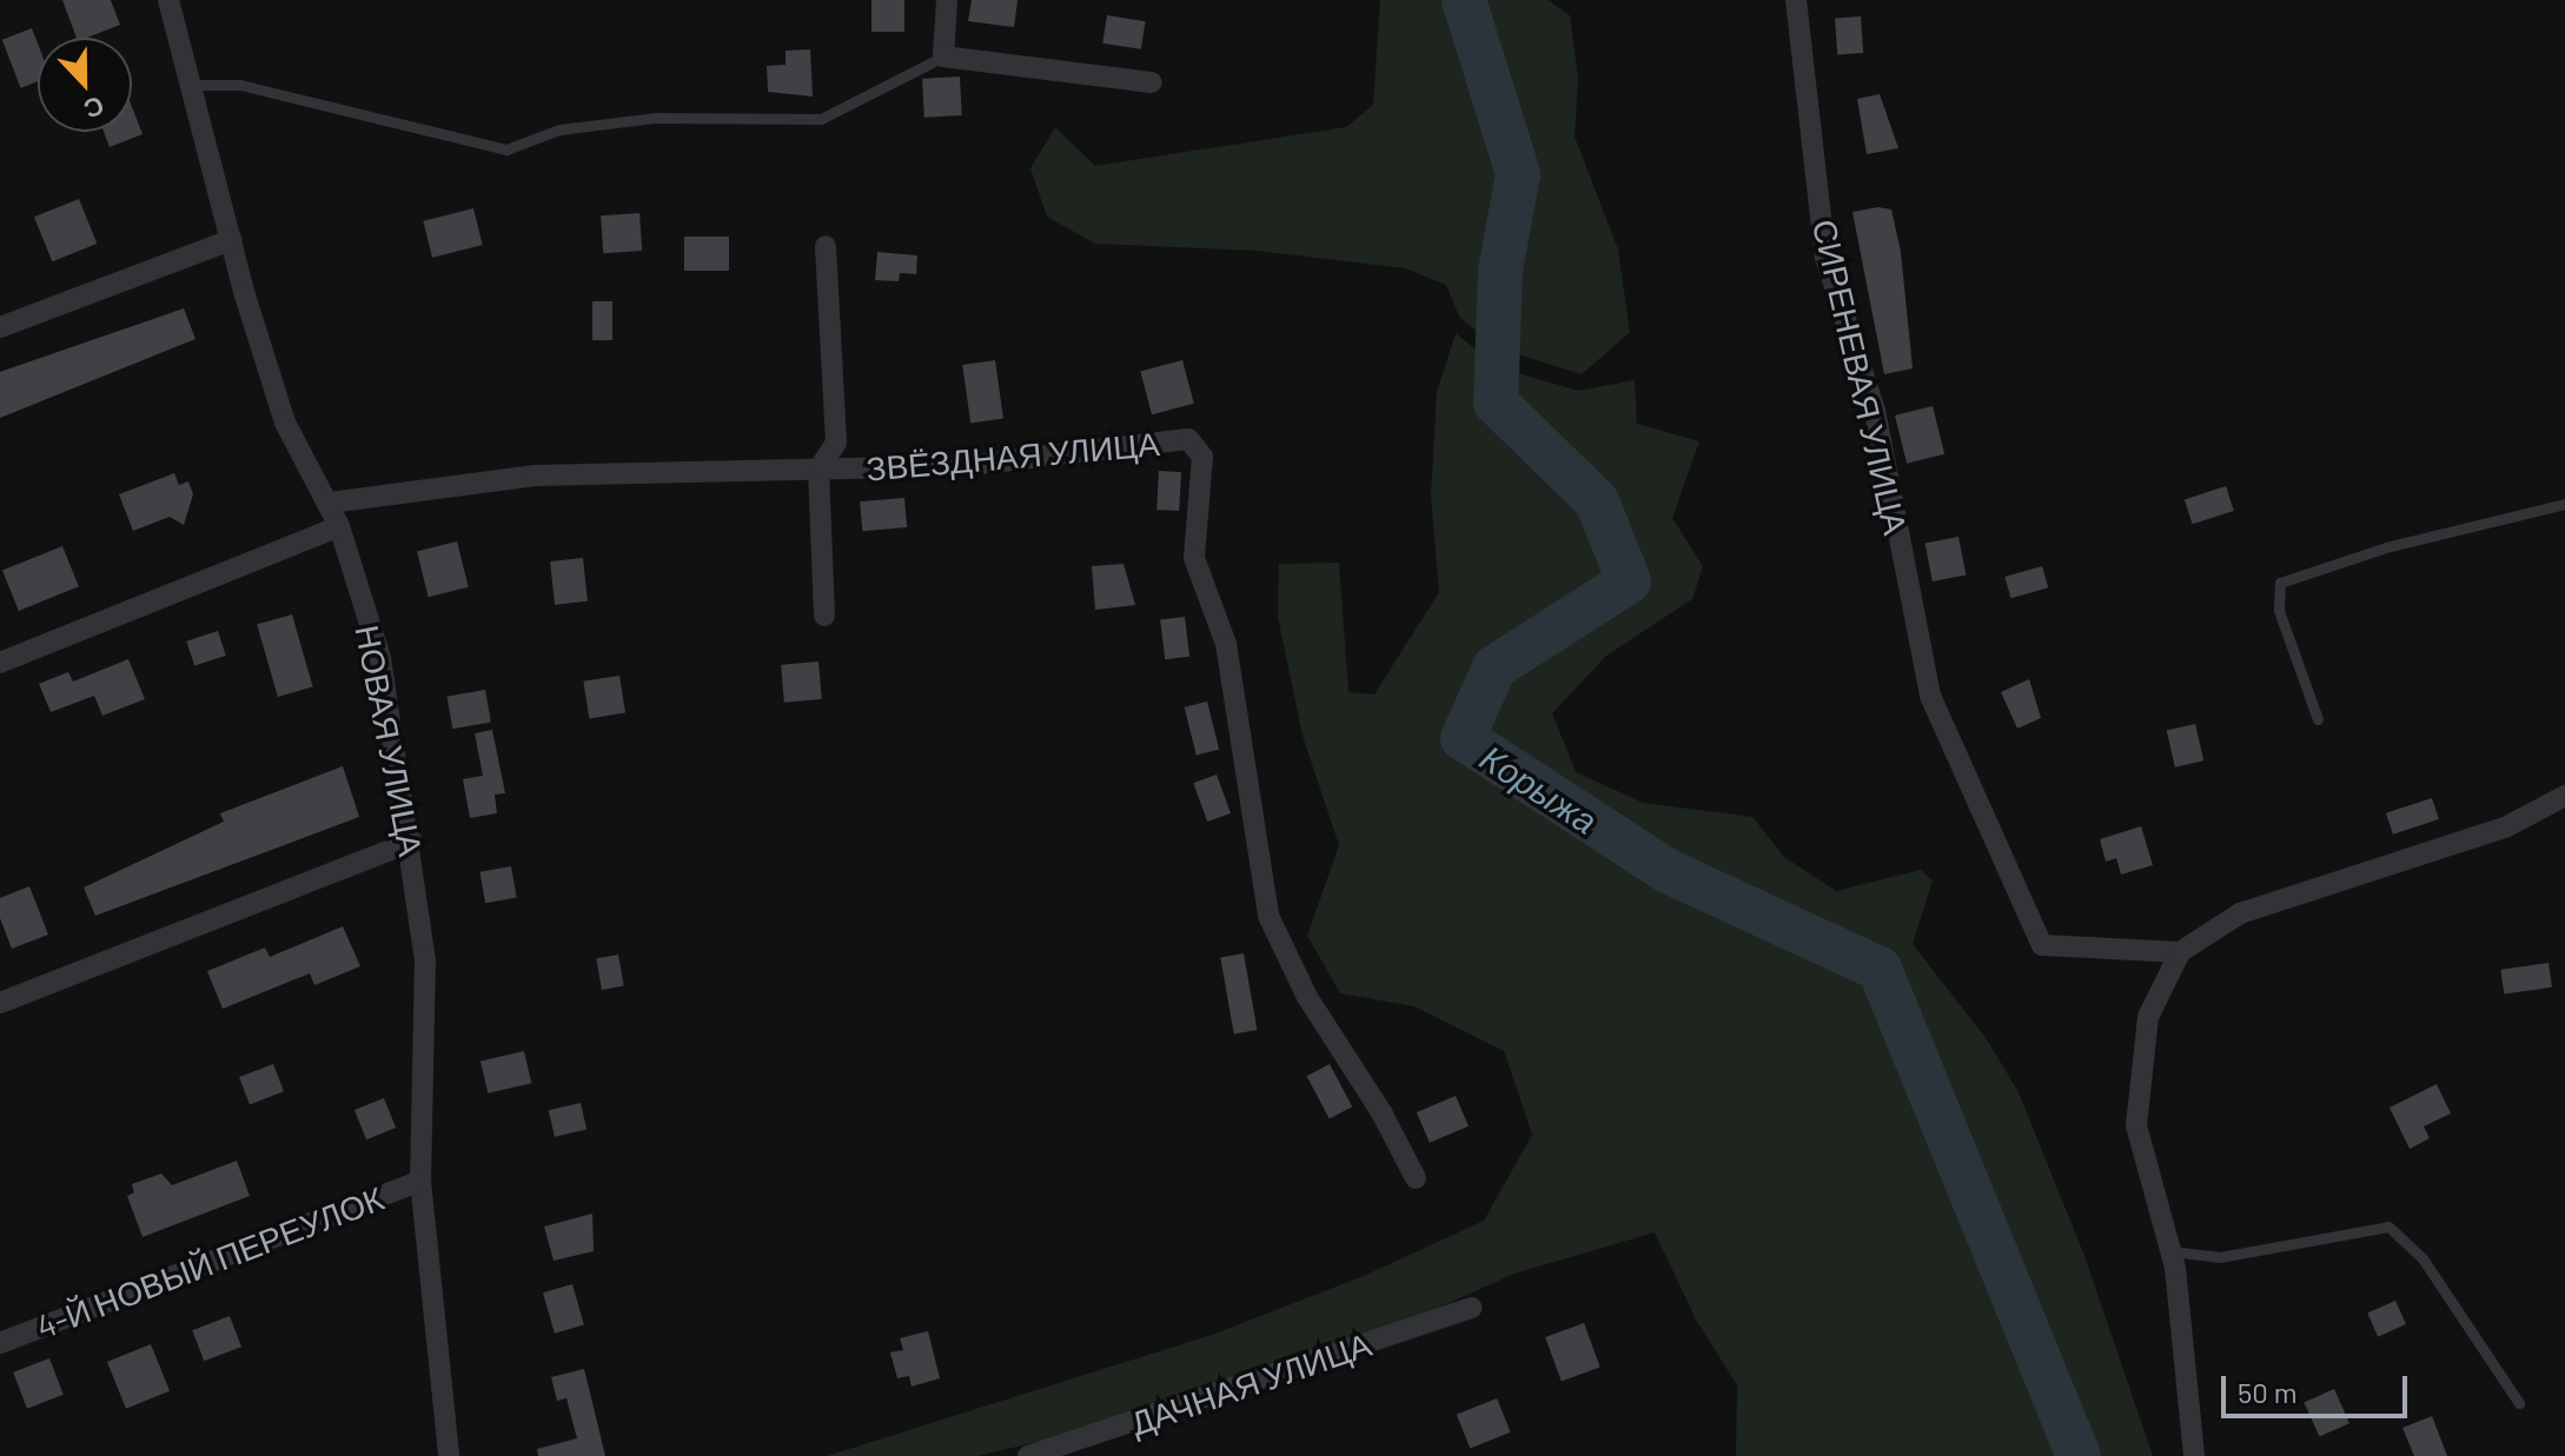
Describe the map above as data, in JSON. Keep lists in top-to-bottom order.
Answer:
{
  "streets": {
    "street": [
      "СИРЕНЕВАЯ УЛИЦА",
      "ЗВЁЗДНАЯ УЛИЦА",
      "НОВАЯ УЛИЦА",
      "4-Й НОВЫЙ ПЕРЕУЛОК",
      "ДАЧНАЯ УЛИЦА"
    ]
  },
  "crossings": [
    ["ЗВЁЗДНАЯ УЛИЦА", "НОВАЯ УЛИЦА"],
    ["НОВАЯ УЛИЦА", "4-Й НОВЫЙ ПЕРЕУЛОК"]
  ],
  "water": ["Корыжа"],
  "scale_bar": "50 m",
  "north": "bottom"
}
